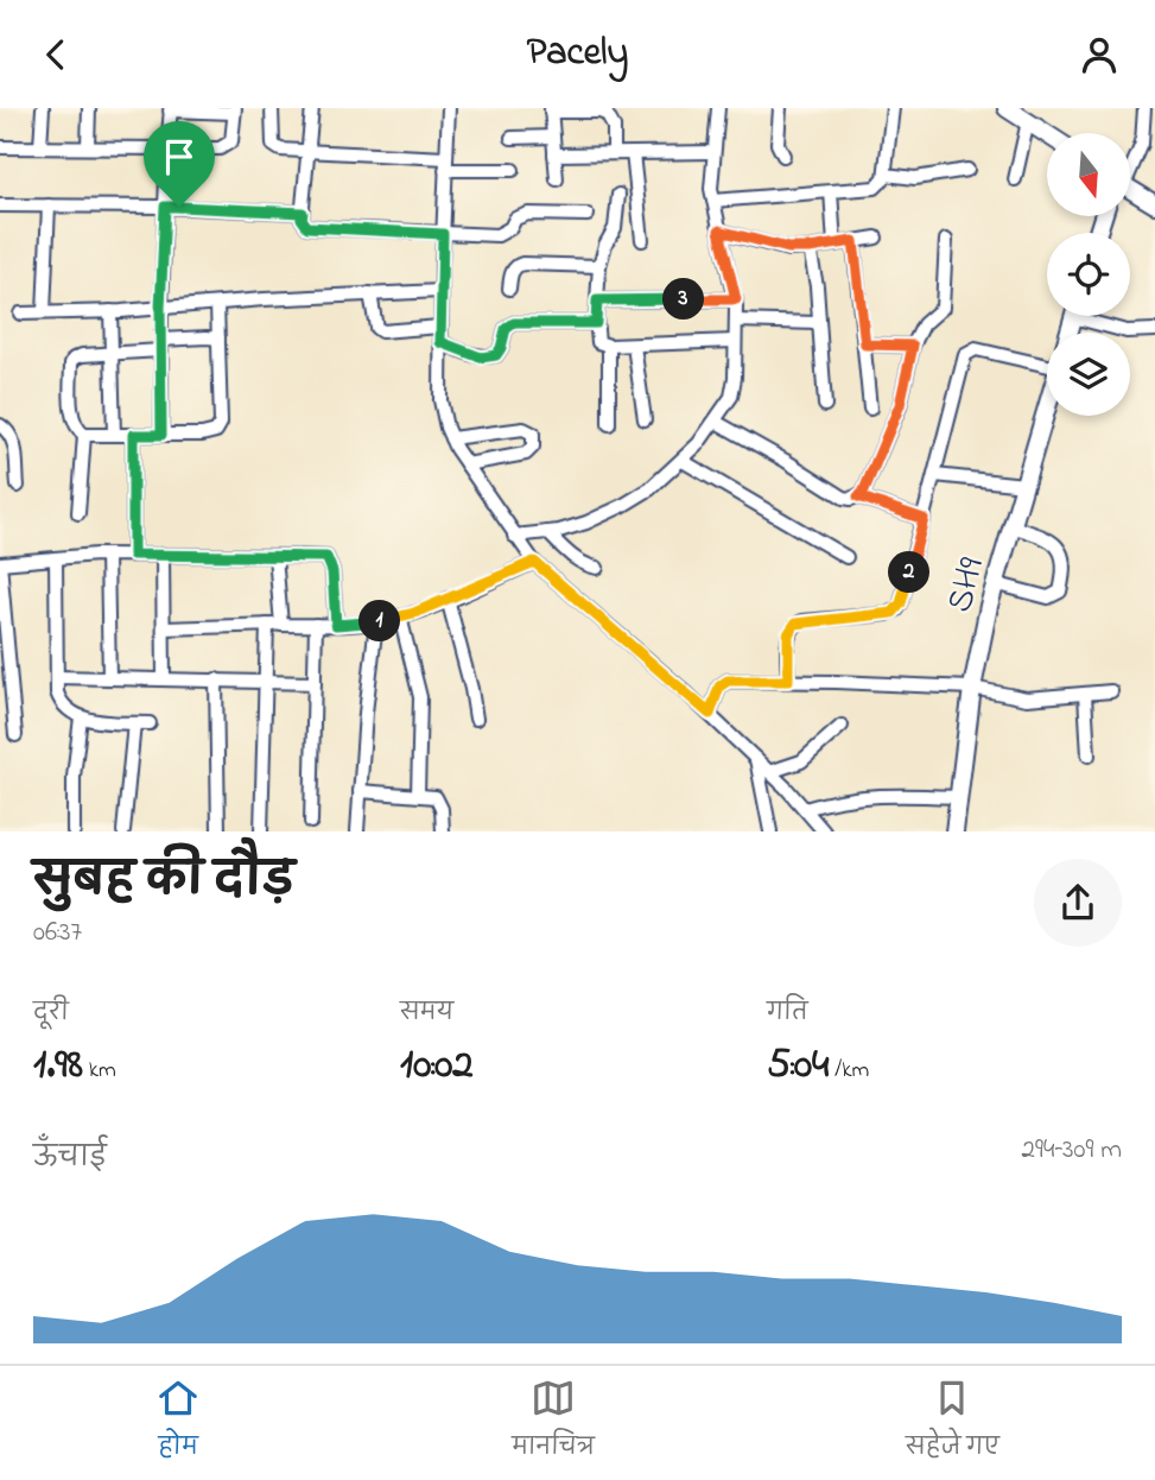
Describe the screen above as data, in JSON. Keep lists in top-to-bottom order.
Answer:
{
  "streets": {
    "main road": ["SH9"]
  },
  "north": "bottom",
  "page": {
    "header": "Pacely",
    "pins": ["3", "2", "1"],
    "heading": ["सुबह की दौड़", "06:37"],
    "stats": [
      ["दूरी", "1.98 km"],
      ["समय", "10:02"],
      ["गति", "5:04 /km"]
    ],
    "chart": ["ऊँचाई", "294–309 m"],
    "tabs": ["होम", "मानचित्र", "सहेजे गए"]
  }
}
